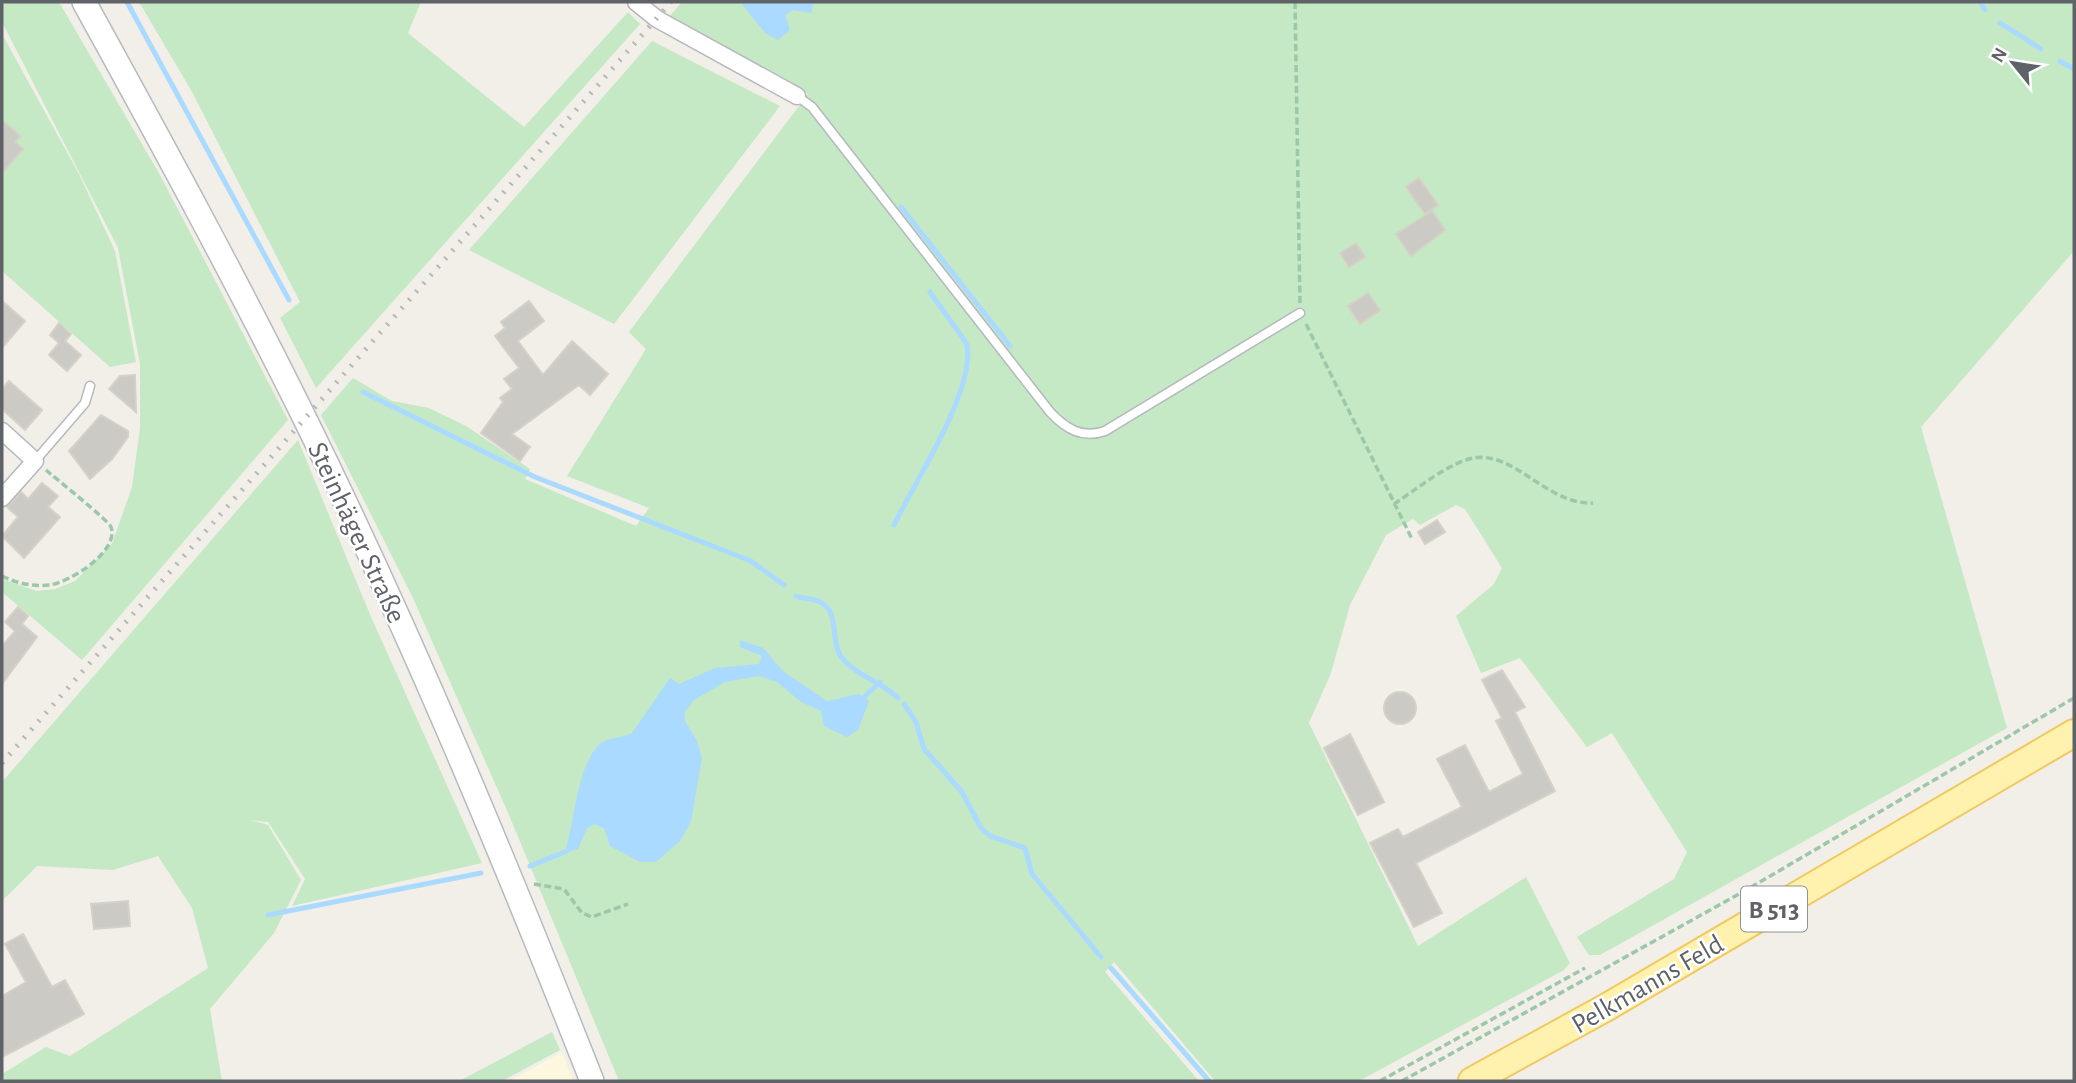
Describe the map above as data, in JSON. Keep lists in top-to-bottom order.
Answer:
{
  "streets": {
    "main road": ["Steinhäger Straße", "B 513", "Pelkmanns Feld"]
  },
  "north": "top left"
}
